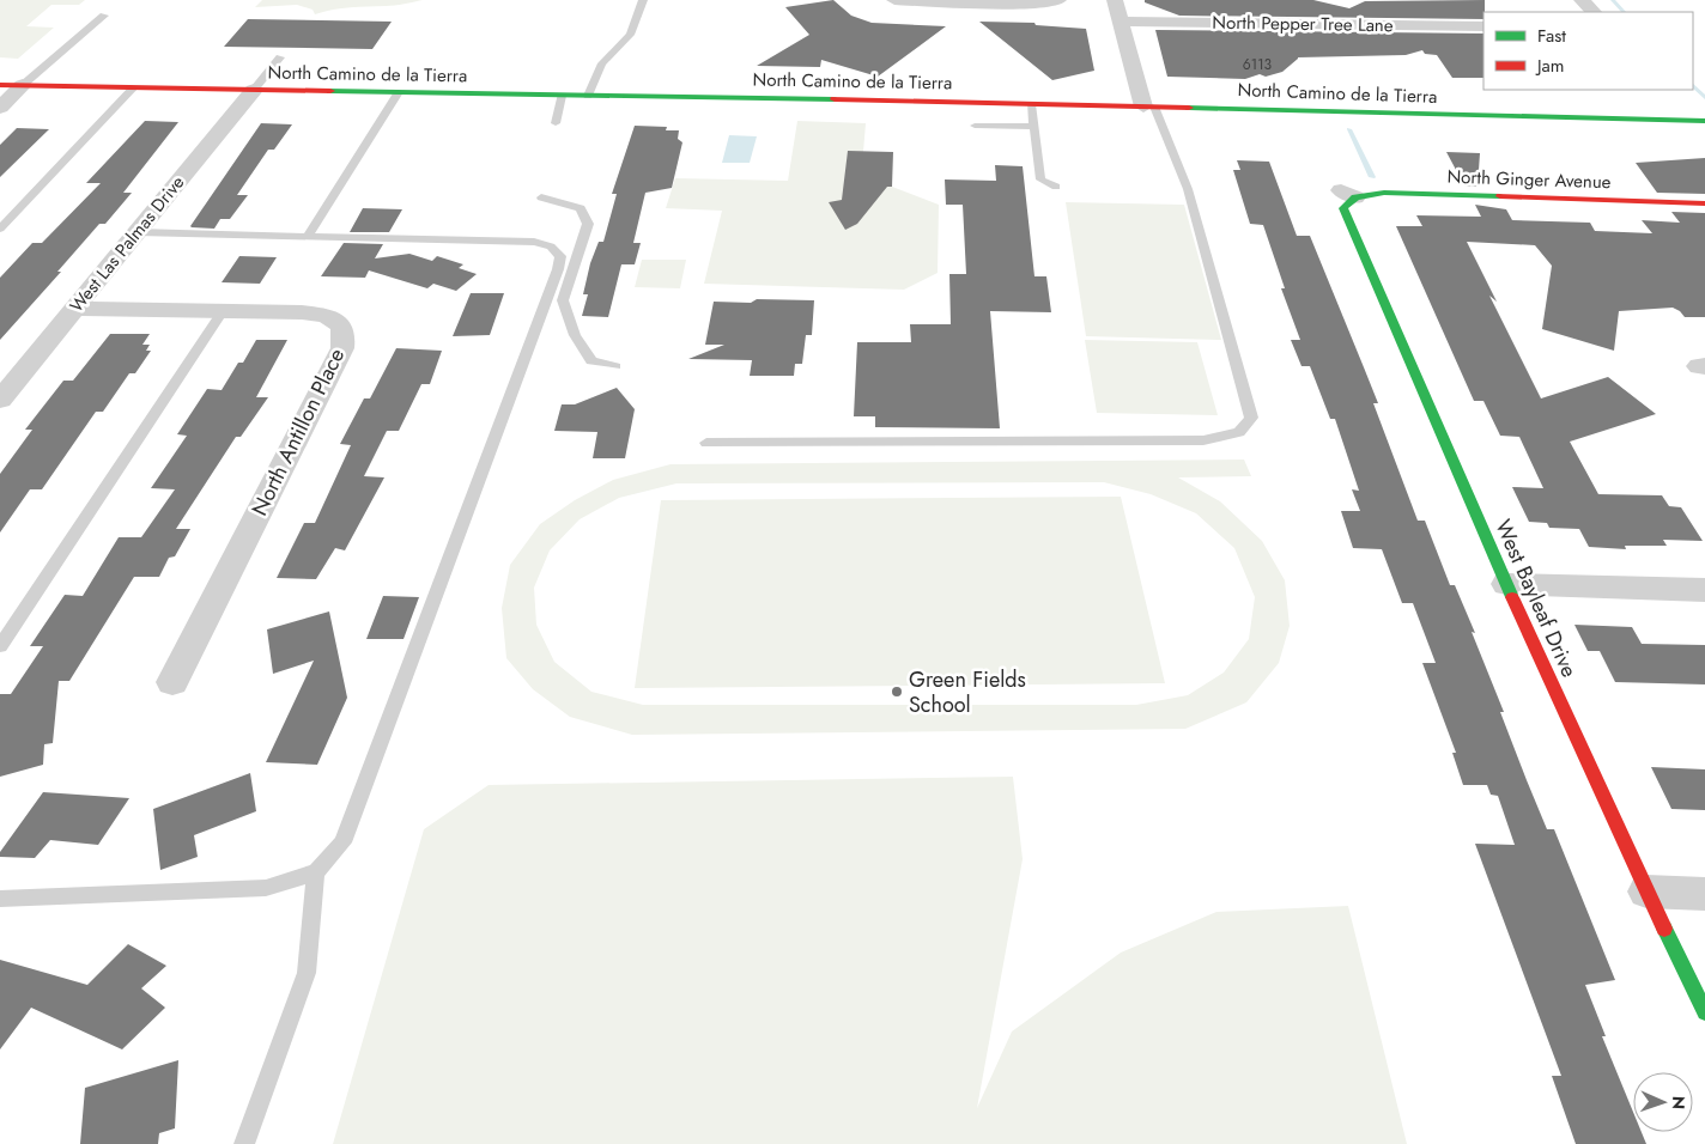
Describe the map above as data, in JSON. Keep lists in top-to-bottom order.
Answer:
{
  "streets": {
    "street": [
      "North Pepper Tree Lane",
      "North Camino de la Tierra",
      "North Ginger Avenue",
      "West Las Palmas Drive",
      "North Antillon Place",
      "West Bayleaf Drive"
    ]
  },
  "crossings": [
    ["North Camino de la Tierra", "West Las Palmas Drive"],
    ["North Ginger Avenue", "West Bayleaf Drive"],
    ["West Las Palmas Drive", "North Antillon Place"]
  ],
  "places": ["Green Fields School"],
  "house_numbers": ["6113"],
  "legend": ["Fast", "Jam"],
  "north": "right"
}
